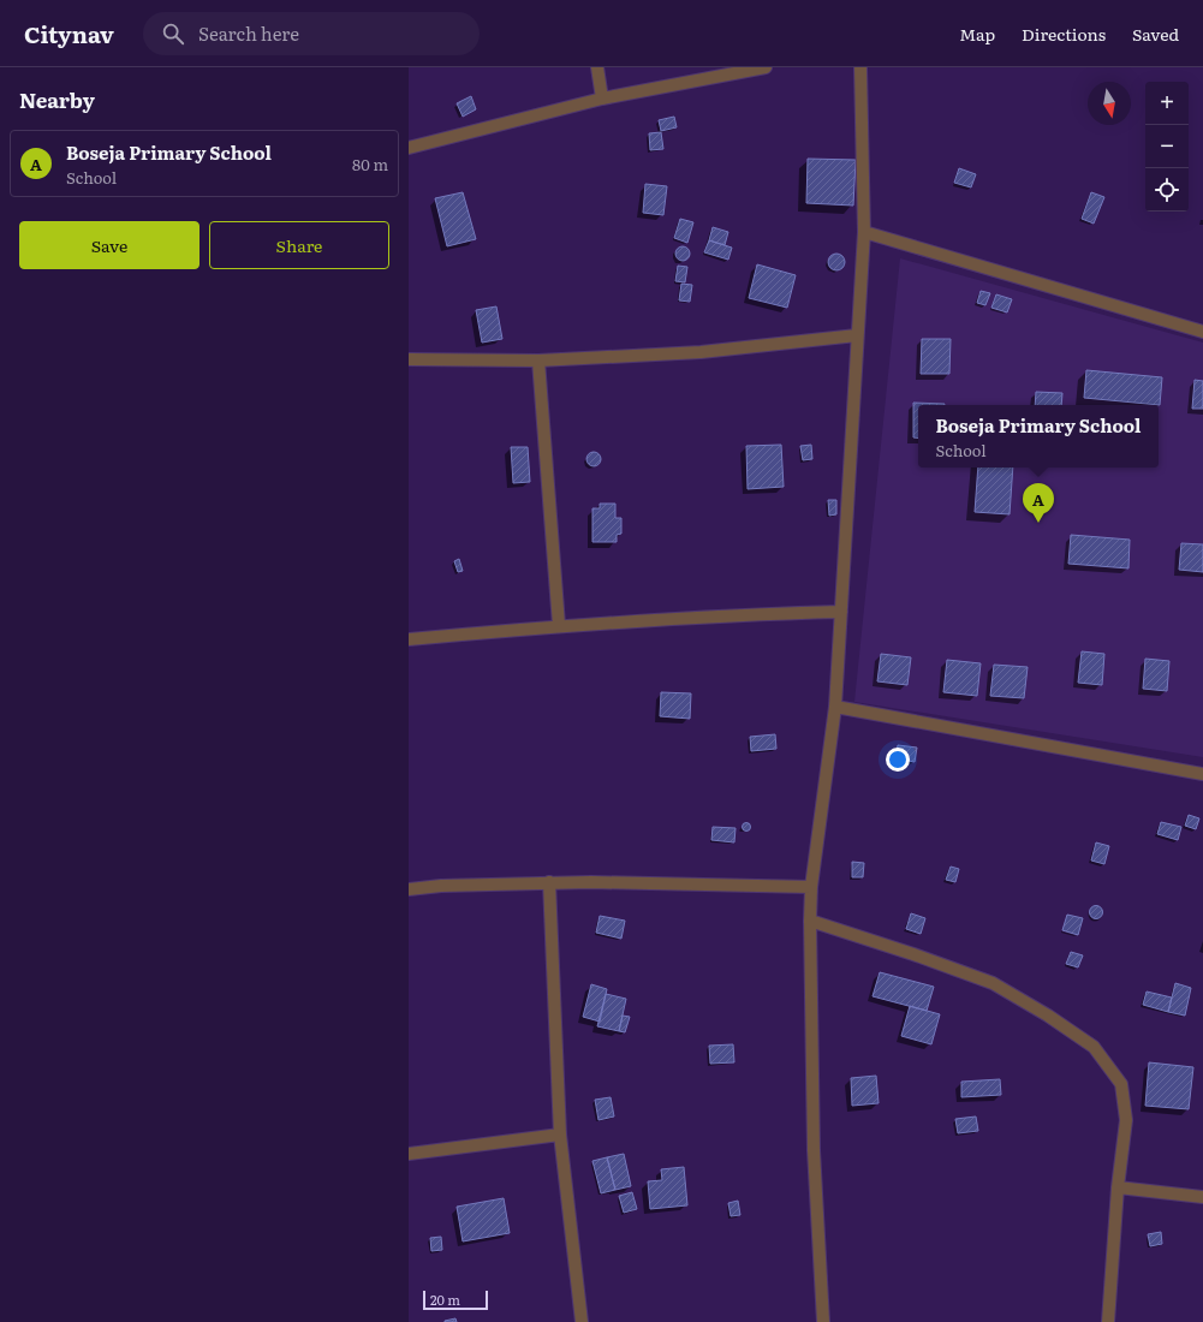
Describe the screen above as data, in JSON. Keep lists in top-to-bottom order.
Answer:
{
  "scale_bar": "20 m",
  "north": "bottom",
  "page": {
    "header": "Citynav",
    "search": "Search here",
    "nav": ["Map", "Directions", "Saved"],
    "heading": "Nearby",
    "map_buttons": ["+", "−"],
    "list": [
      {
        "mark": "A",
        "name": "Boseja Primary School",
        "note": "School",
        "value": "80 m"
      }
    ],
    "buttons": ["Save", "Share"],
    "popup": ["Boseja Primary School", "School"],
    "pins": "A",
    "scale": "20 m"
  }
}
